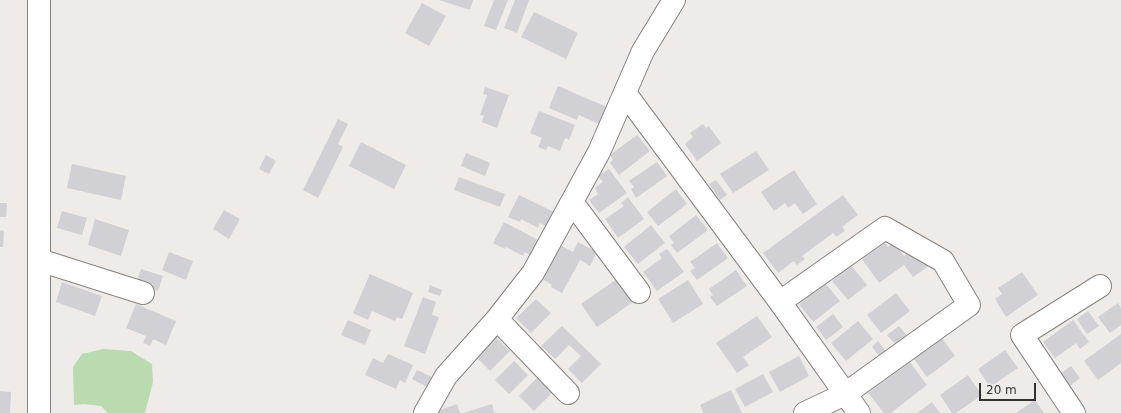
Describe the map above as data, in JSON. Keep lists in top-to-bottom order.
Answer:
{
  "scale_bar": "20 m"
}
